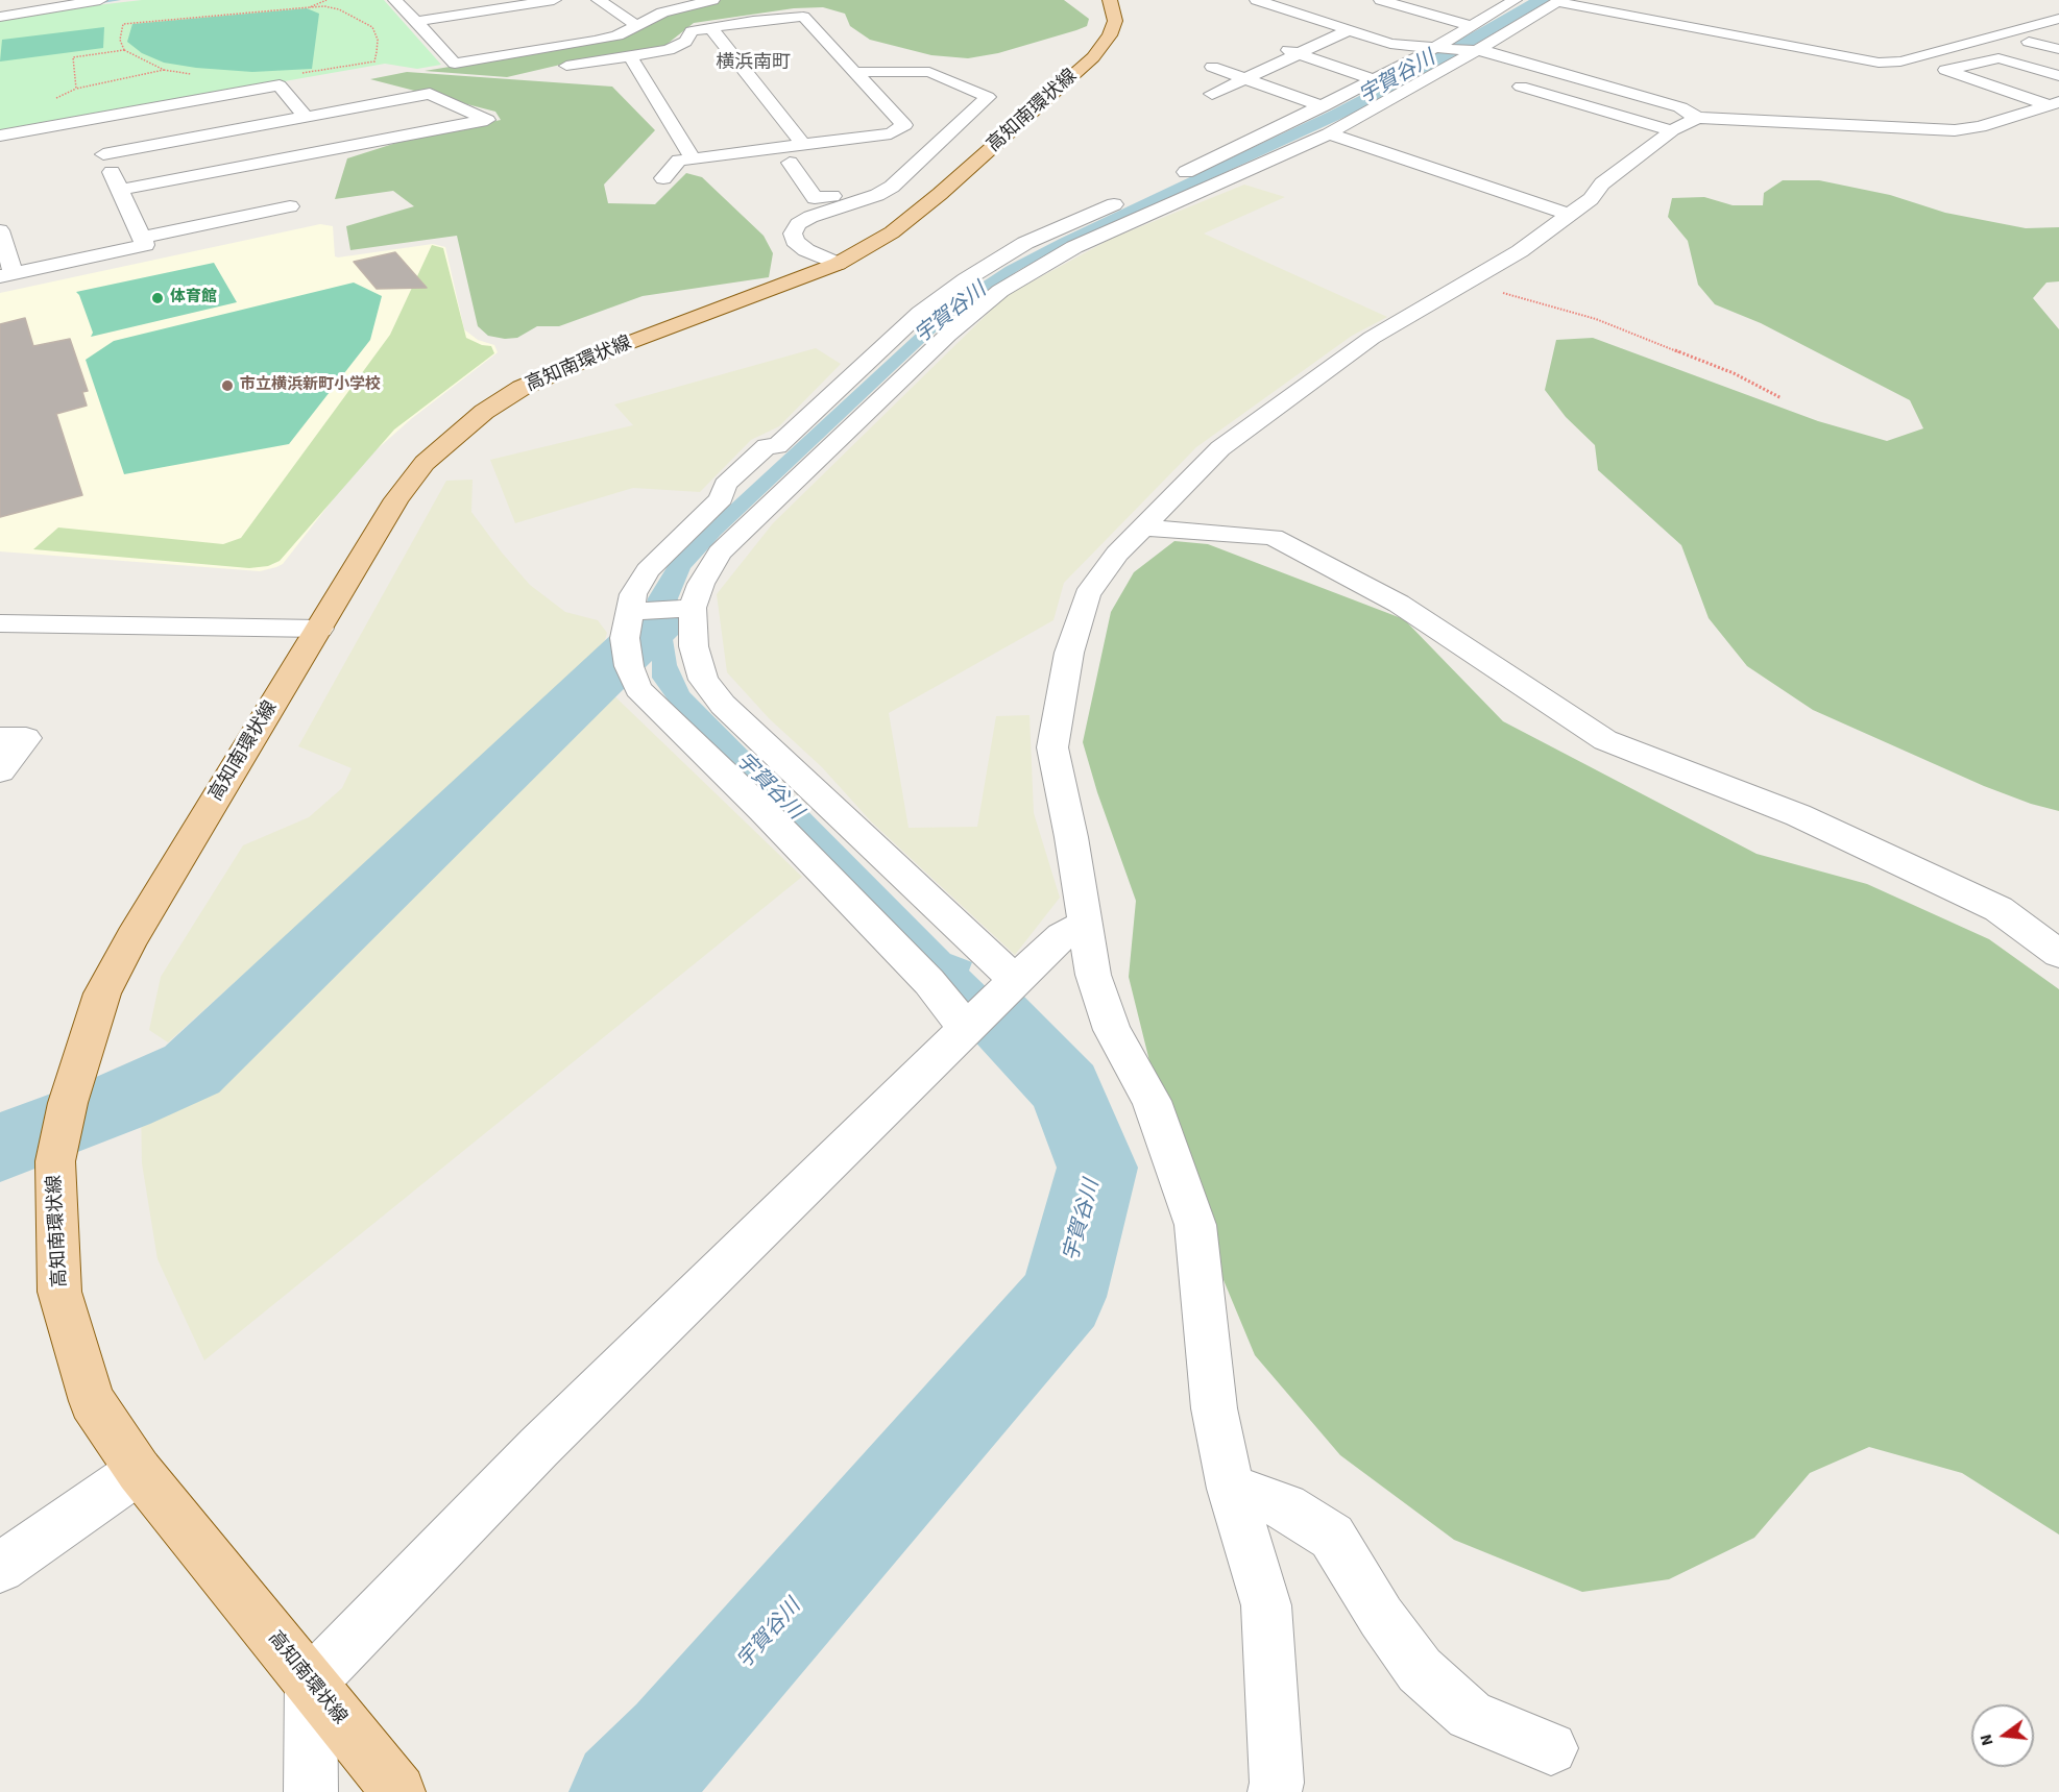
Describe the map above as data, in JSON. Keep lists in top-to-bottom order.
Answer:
{
  "streets": {
    "main road": ["高知南環状線"]
  },
  "districts": ["横浜南町"],
  "water": ["宇賀谷川"],
  "places": ["体育館", "市立横浜新町小学校"],
  "north": "left"
}
